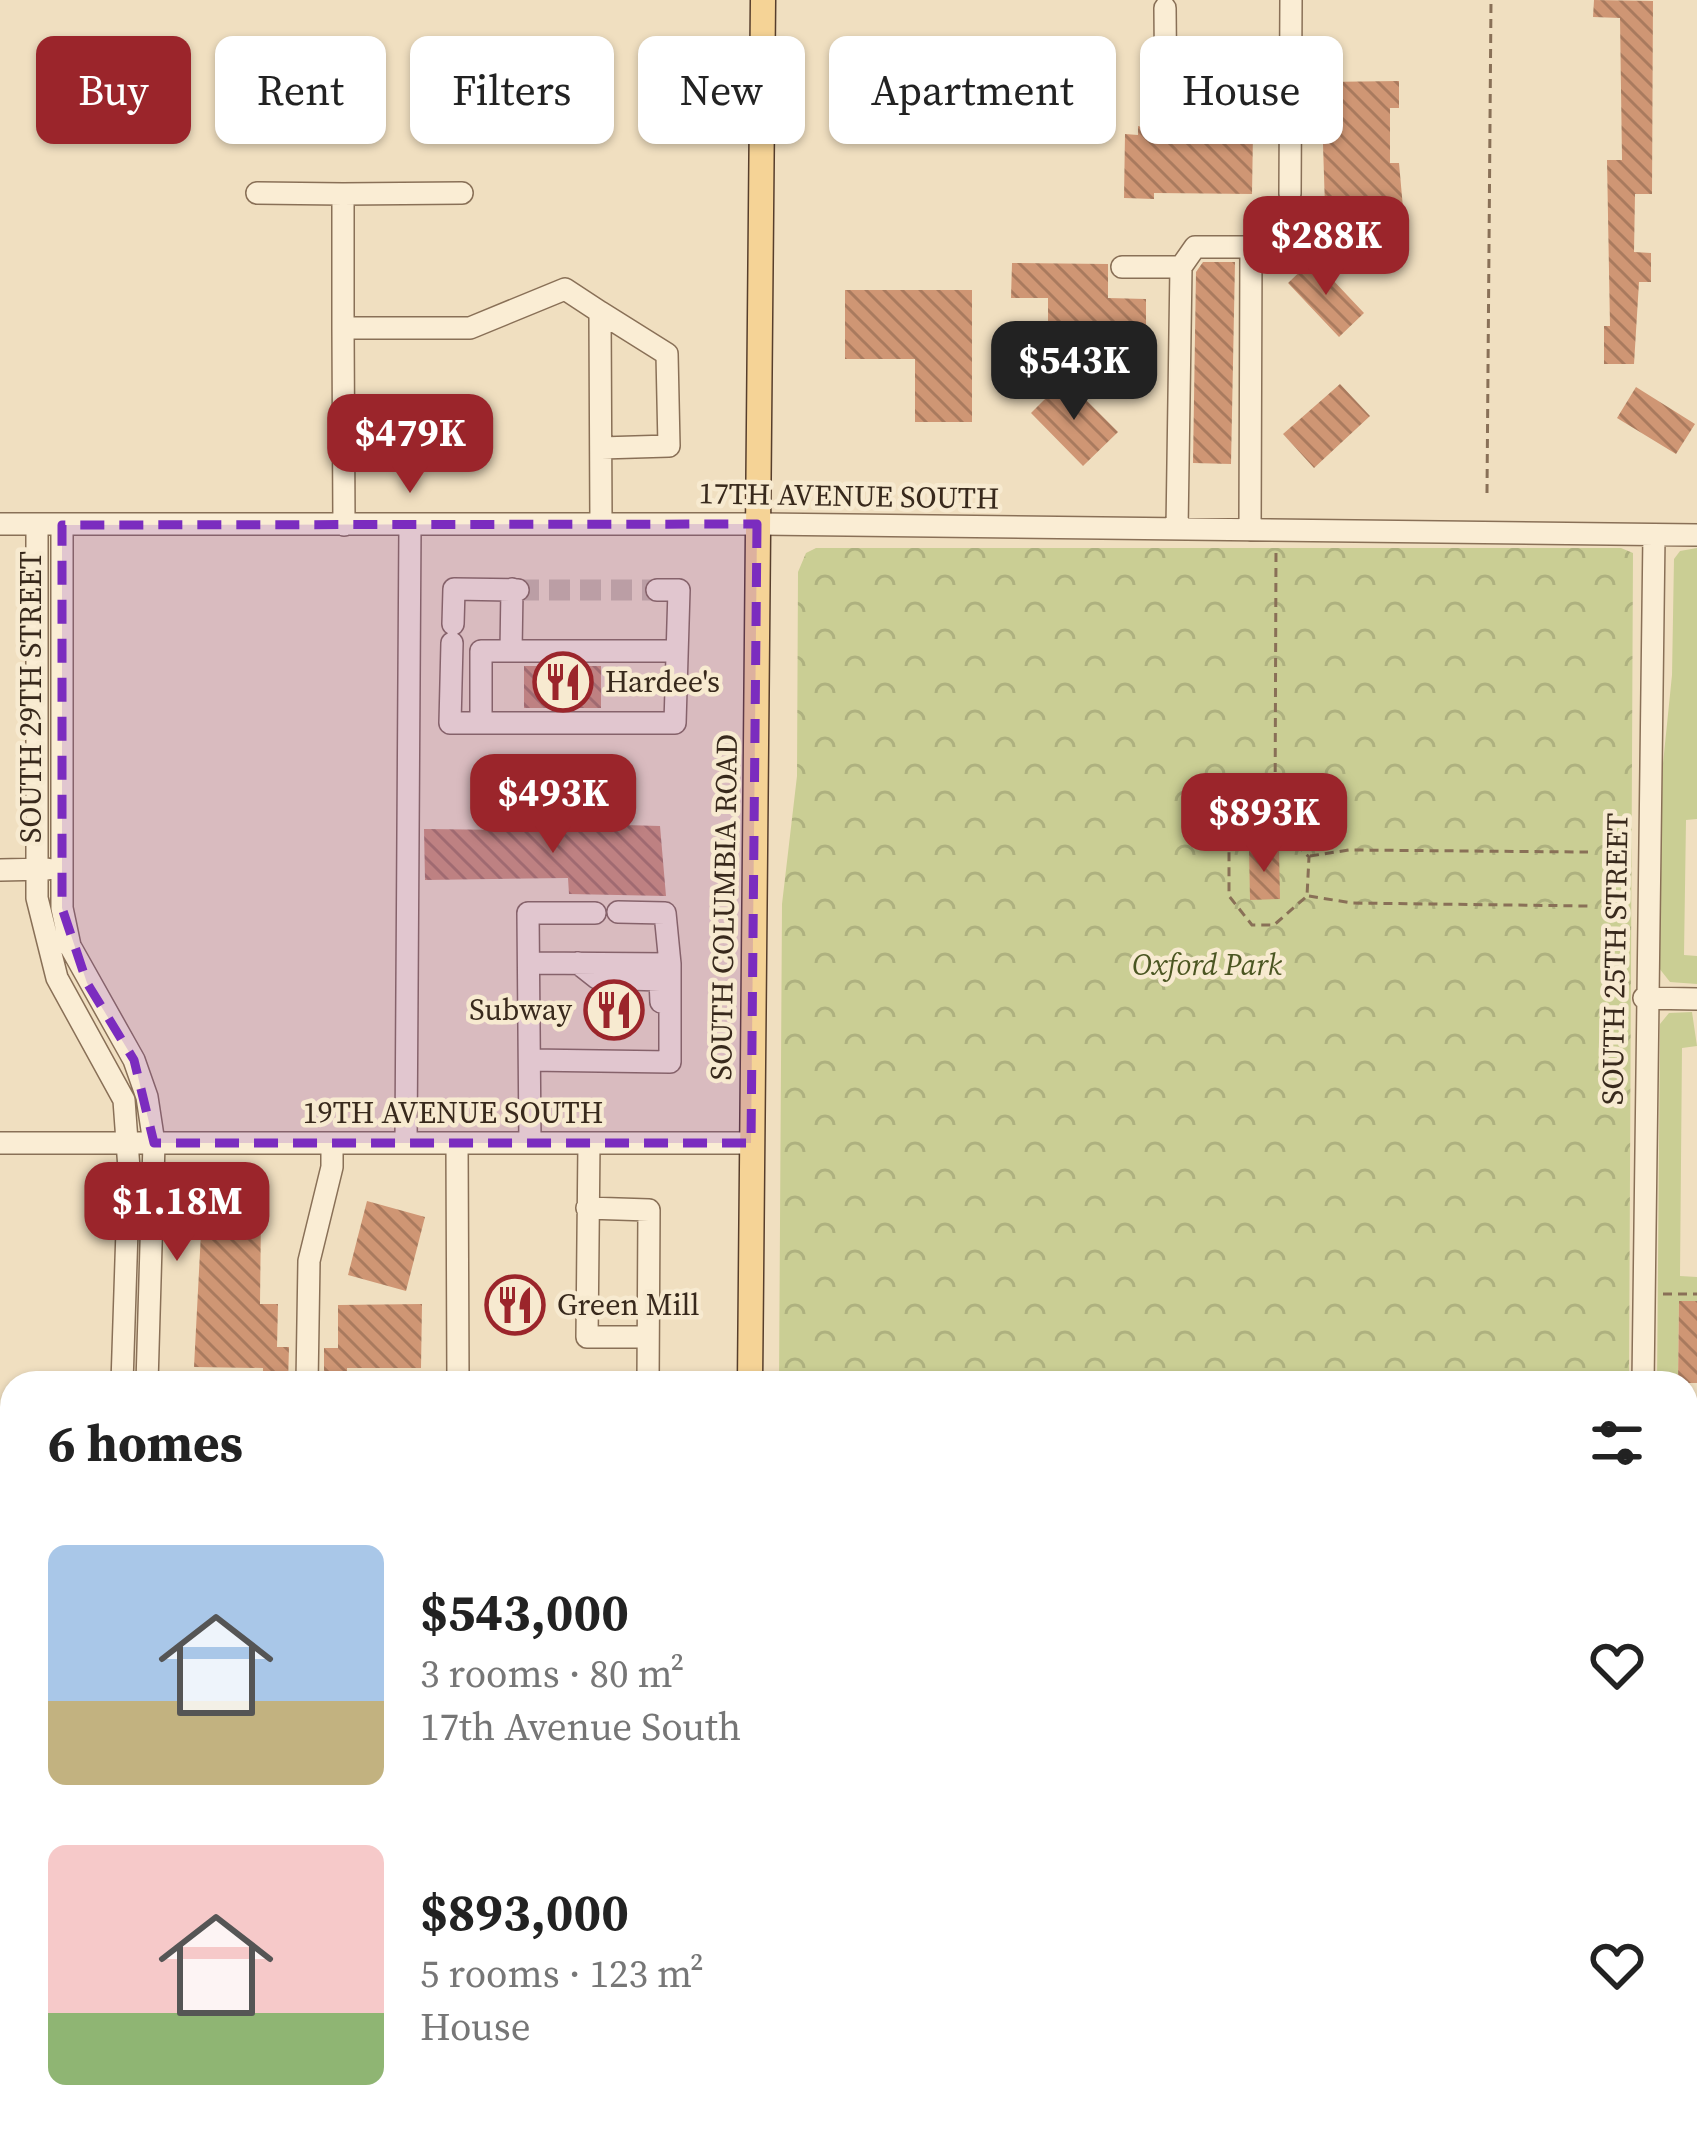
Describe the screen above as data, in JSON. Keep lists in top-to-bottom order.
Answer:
{
  "streets": {
    "main road": ["SOUTH COLUMBIA ROAD"],
    "street": [
      "17TH AVENUE SOUTH",
      "SOUTH 29TH STREET",
      "SOUTH 25TH STREET",
      "19TH AVENUE SOUTH"
    ]
  },
  "crossings": [
    ["17TH AVENUE SOUTH", "SOUTH 29TH STREET"],
    ["17TH AVENUE SOUTH", "SOUTH COLUMBIA ROAD"],
    ["17TH AVENUE SOUTH", "SOUTH 25TH STREET"],
    ["SOUTH 29TH STREET", "19TH AVENUE SOUTH"],
    ["SOUTH COLUMBIA ROAD", "19TH AVENUE SOUTH"]
  ],
  "parks": ["Oxford Park"],
  "places": {
    "restaurant": ["Hardee's", "Subway", "Green Mill"]
  },
  "page": {
    "chip": [
      "Buy",
      "Rent",
      "Filters",
      "New",
      "Apartment",
      "House"
    ],
    "price": [
      "$288K",
      "$543K",
      "$479K",
      "$493K",
      "$893K",
      "$1.18M"
    ],
    "heading": "6 homes",
    "list": [
      {
        "name": "$543,000",
        "note": "3 rooms · 80 m² · 17th Avenue South"
      },
      {
        "name": "$893,000",
        "note": "5 rooms · 123 m² · House"
      }
    ]
  }
}
